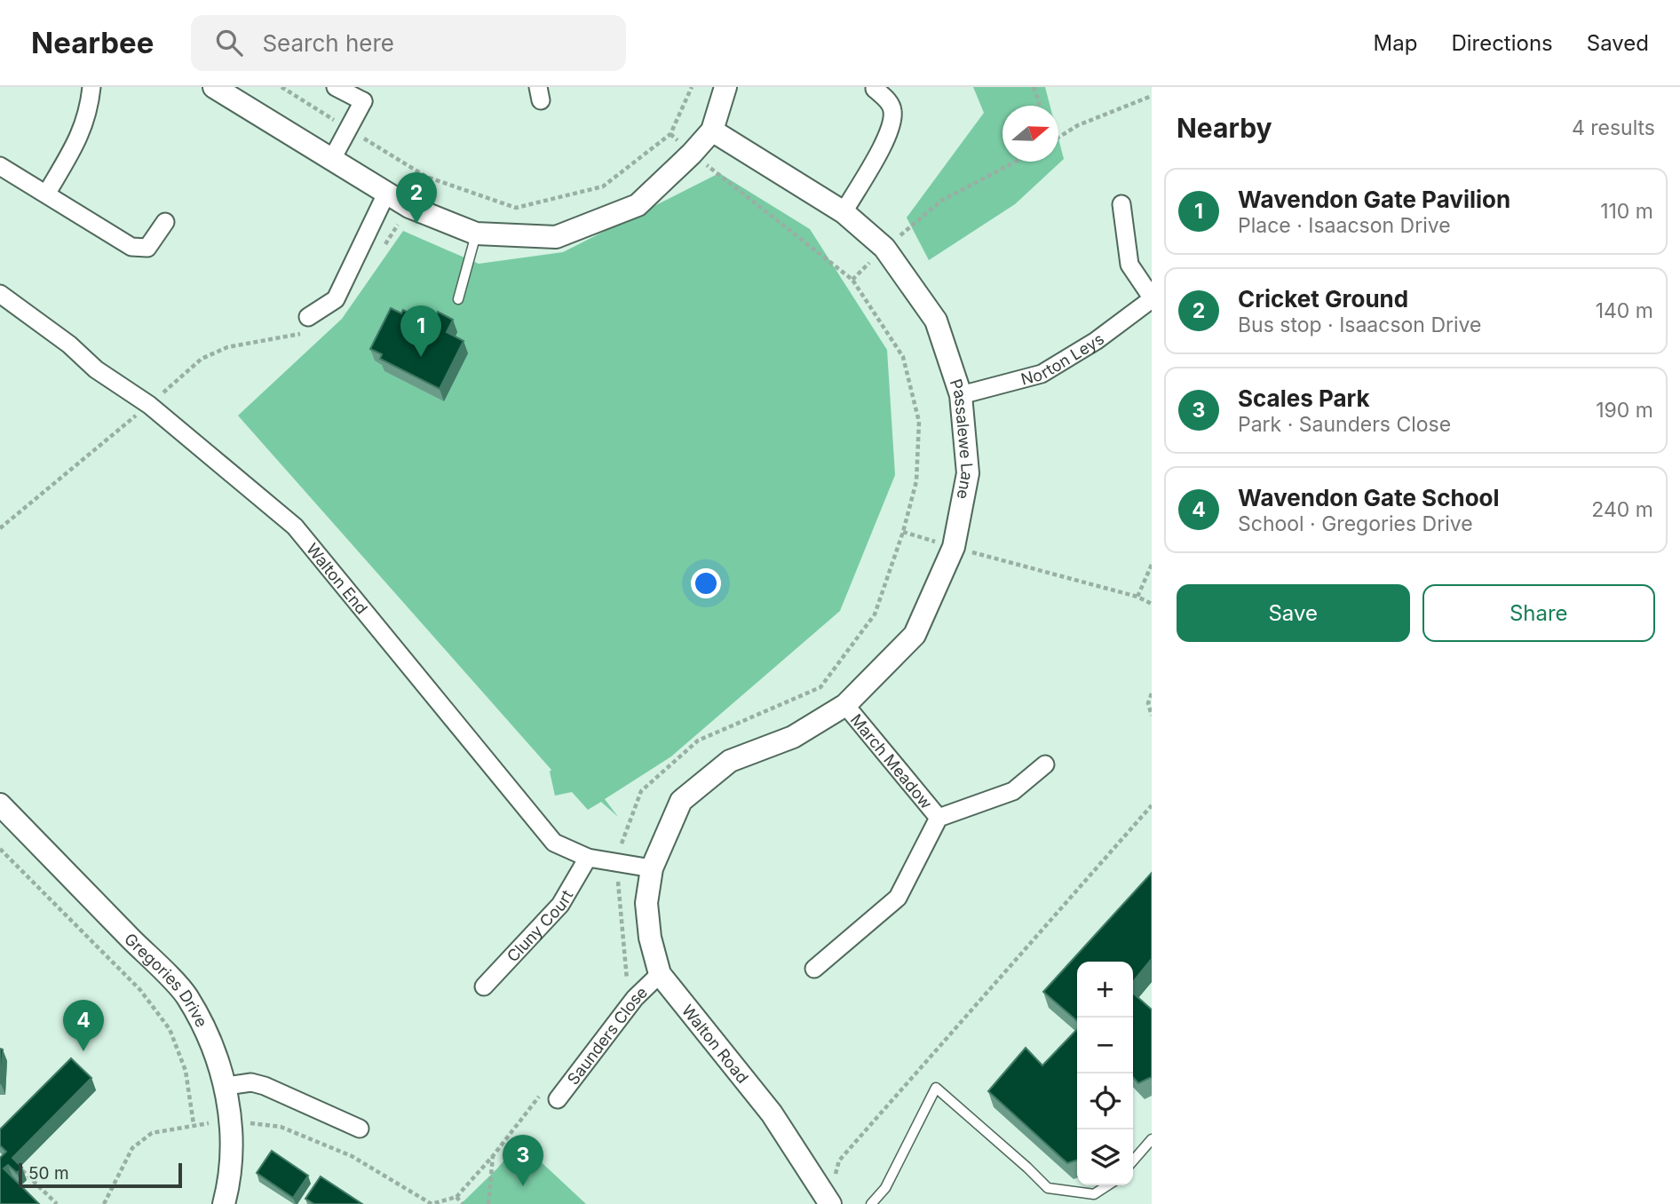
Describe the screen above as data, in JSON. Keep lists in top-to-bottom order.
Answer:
{
  "streets": {
    "street": [
      "Norton Leys",
      "Passalewe Lane",
      "Walton End",
      "March Meadow",
      "Cluny Court",
      "Gregories Drive",
      "Saunders Close",
      "Walton Road"
    ]
  },
  "crossings": [
    ["Norton Leys", "Passalewe Lane"],
    ["Passalewe Lane", "Walton End"],
    ["Passalewe Lane", "March Meadow"],
    ["Passalewe Lane", "Walton Road"],
    ["Walton End", "Cluny Court"],
    ["Walton End", "Walton Road"],
    ["Saunders Close", "Walton Road"]
  ],
  "scale_bar": "50 m",
  "north": "right",
  "page": {
    "header": "Nearbee",
    "search": "Search here",
    "nav": ["Map", "Directions", "Saved"],
    "heading": ["Nearby", "4 results"],
    "list": [
      {
        "mark": "1",
        "name": "Wavendon Gate Pavilion",
        "note": "Place · Isaacson Drive",
        "value": "110 m"
      },
      {
        "mark": "2",
        "name": "Cricket Ground",
        "note": "Bus stop · Isaacson Drive",
        "value": "140 m"
      },
      {
        "mark": "3",
        "name": "Scales Park",
        "note": "Park · Saunders Close",
        "value": "190 m"
      },
      {
        "mark": "4",
        "name": "Wavendon Gate School",
        "note": "School · Gregories Drive",
        "value": "240 m"
      }
    ],
    "pins": [
      "2",
      "1",
      "4",
      "3"
    ],
    "buttons": ["Save", "Share"],
    "map_buttons": ["+", "−"],
    "scale": "50 m"
  }
}
